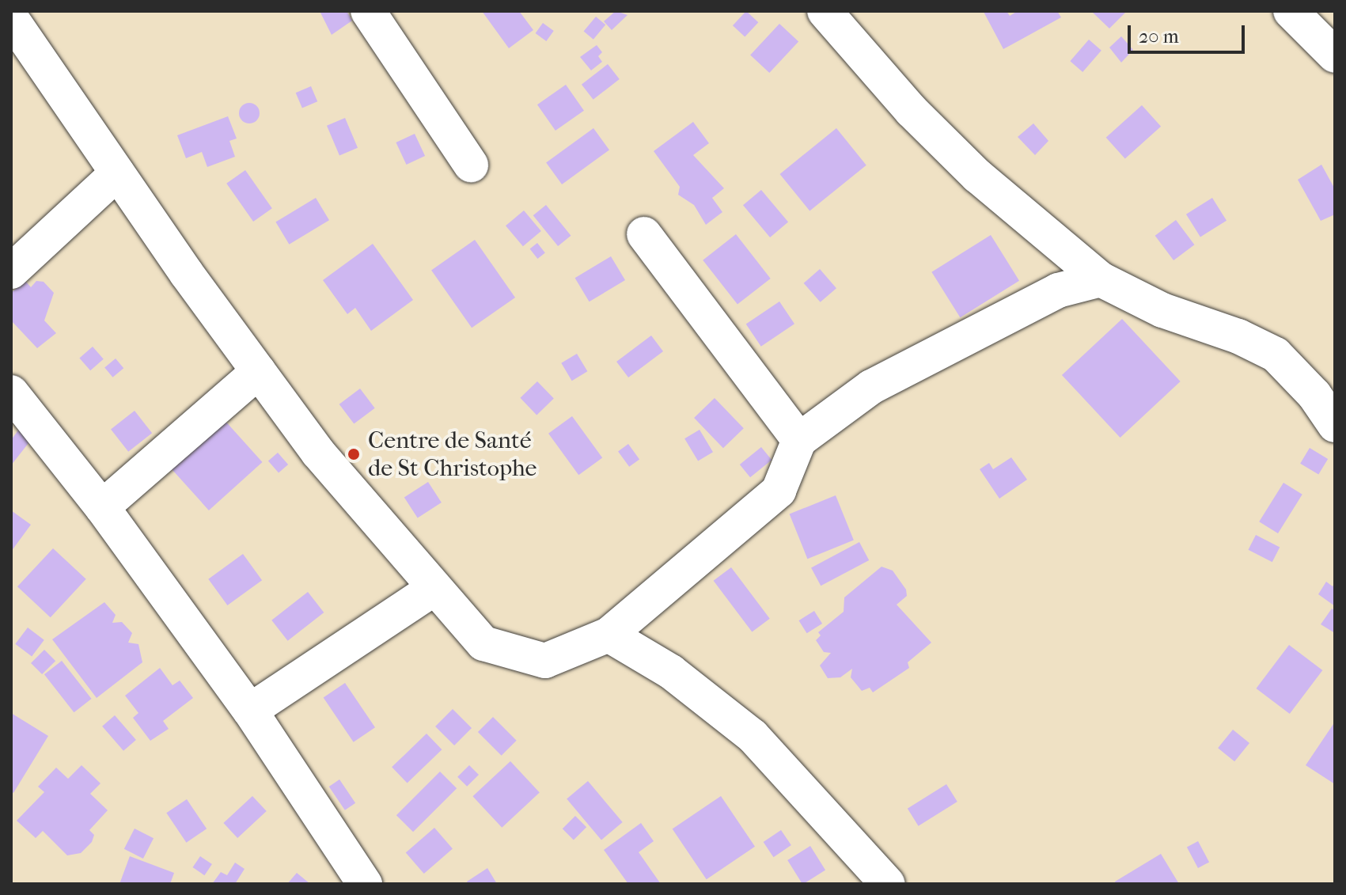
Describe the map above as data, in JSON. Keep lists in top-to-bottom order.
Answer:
{
  "places": ["Centre de Santé de St Christophe"],
  "scale_bar": "20 m"
}
